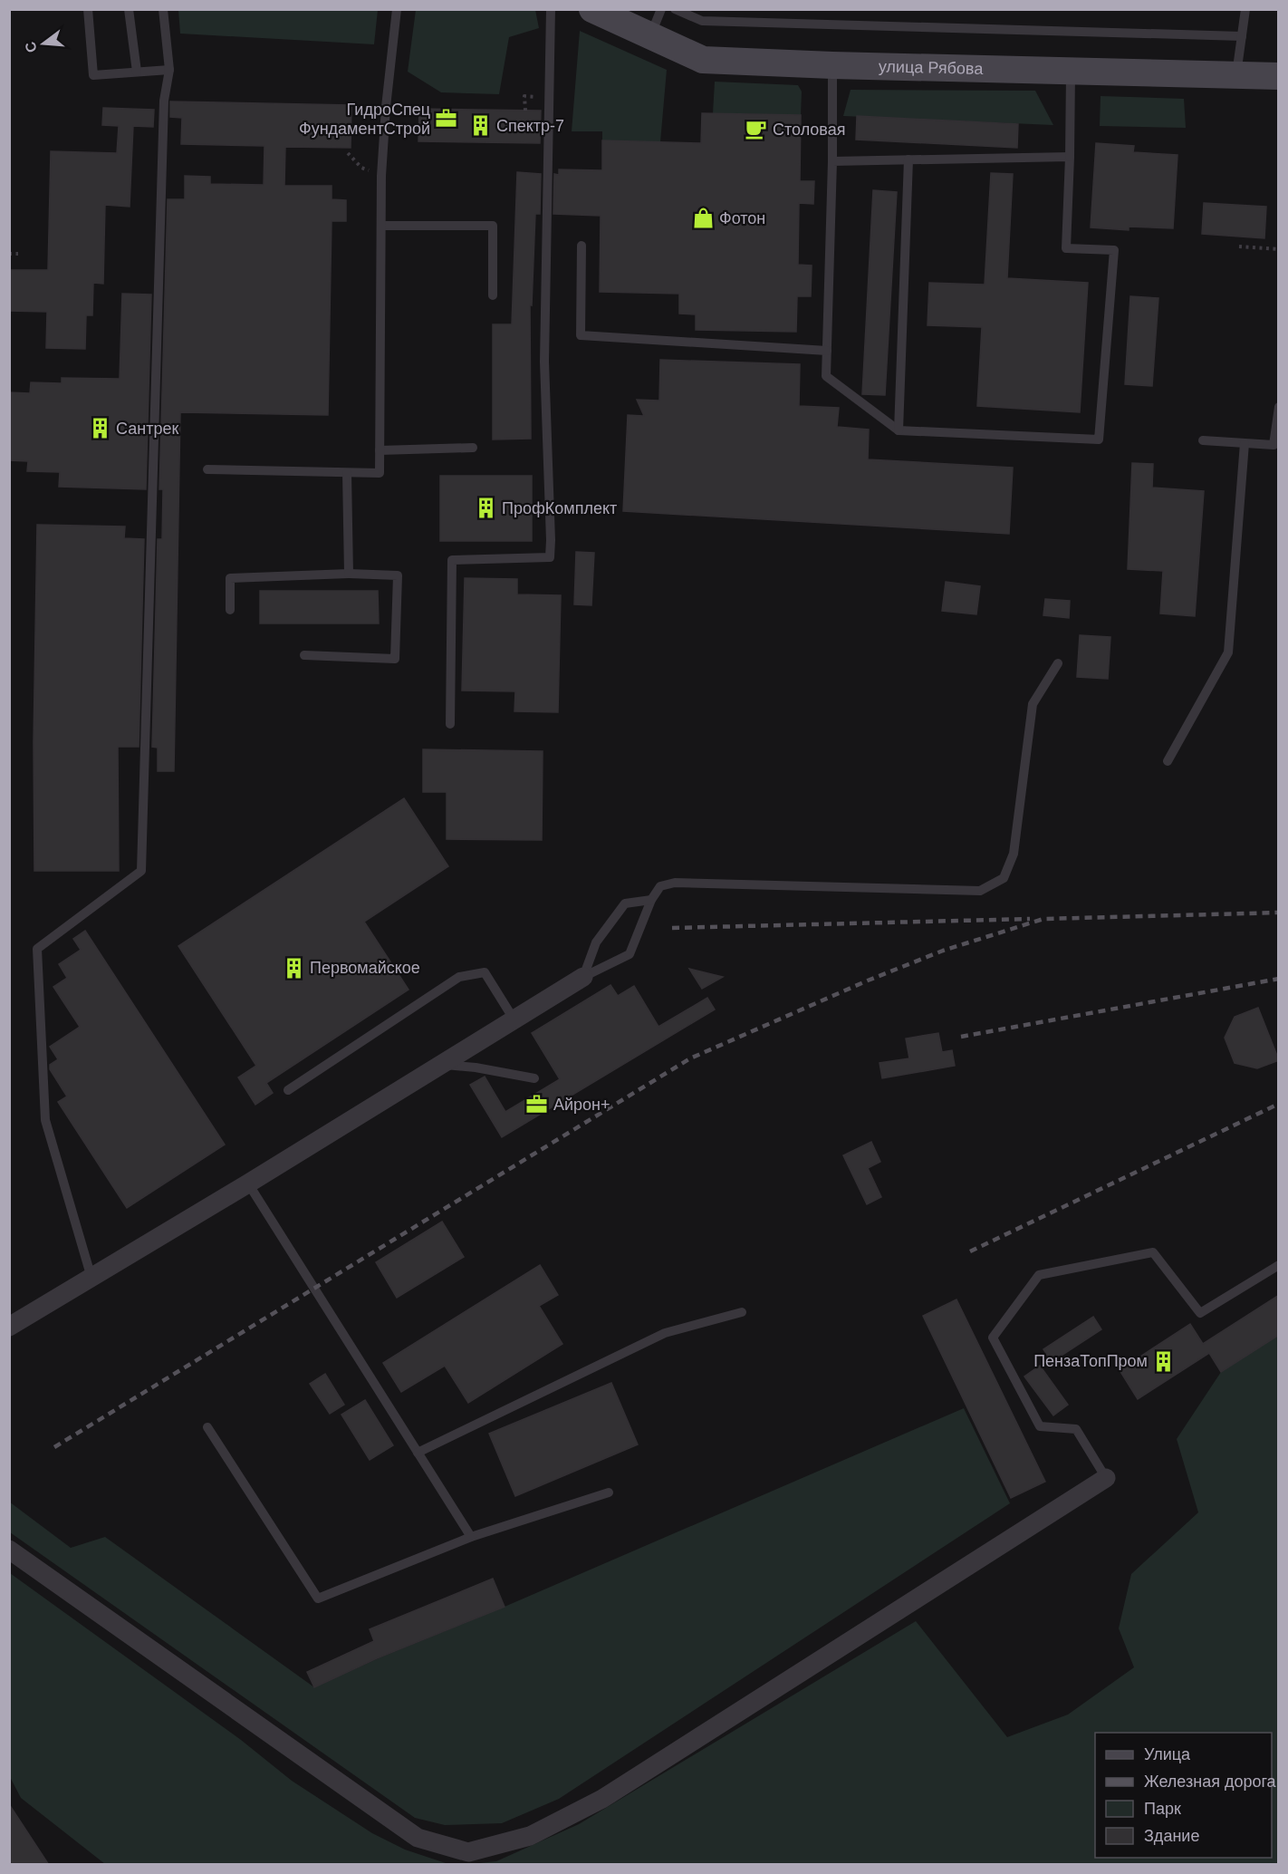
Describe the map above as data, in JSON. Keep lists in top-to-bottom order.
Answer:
{
  "streets": {
    "street": ["улица Рябова"]
  },
  "places": {
    "office": ["ГидроСпец ФундаментСтрой", "Айрон+"],
    "building": [
      "Спектр-7",
      "Сантрек",
      "ПрофКомплект",
      "Первомайское",
      "ПензаТопПром"
    ],
    "cafe": ["Столовая"],
    "shop": ["Фотон"]
  },
  "legend": [
    "Улица",
    "Железная дорога",
    "Парк",
    "Здание"
  ],
  "north": "left"
}
